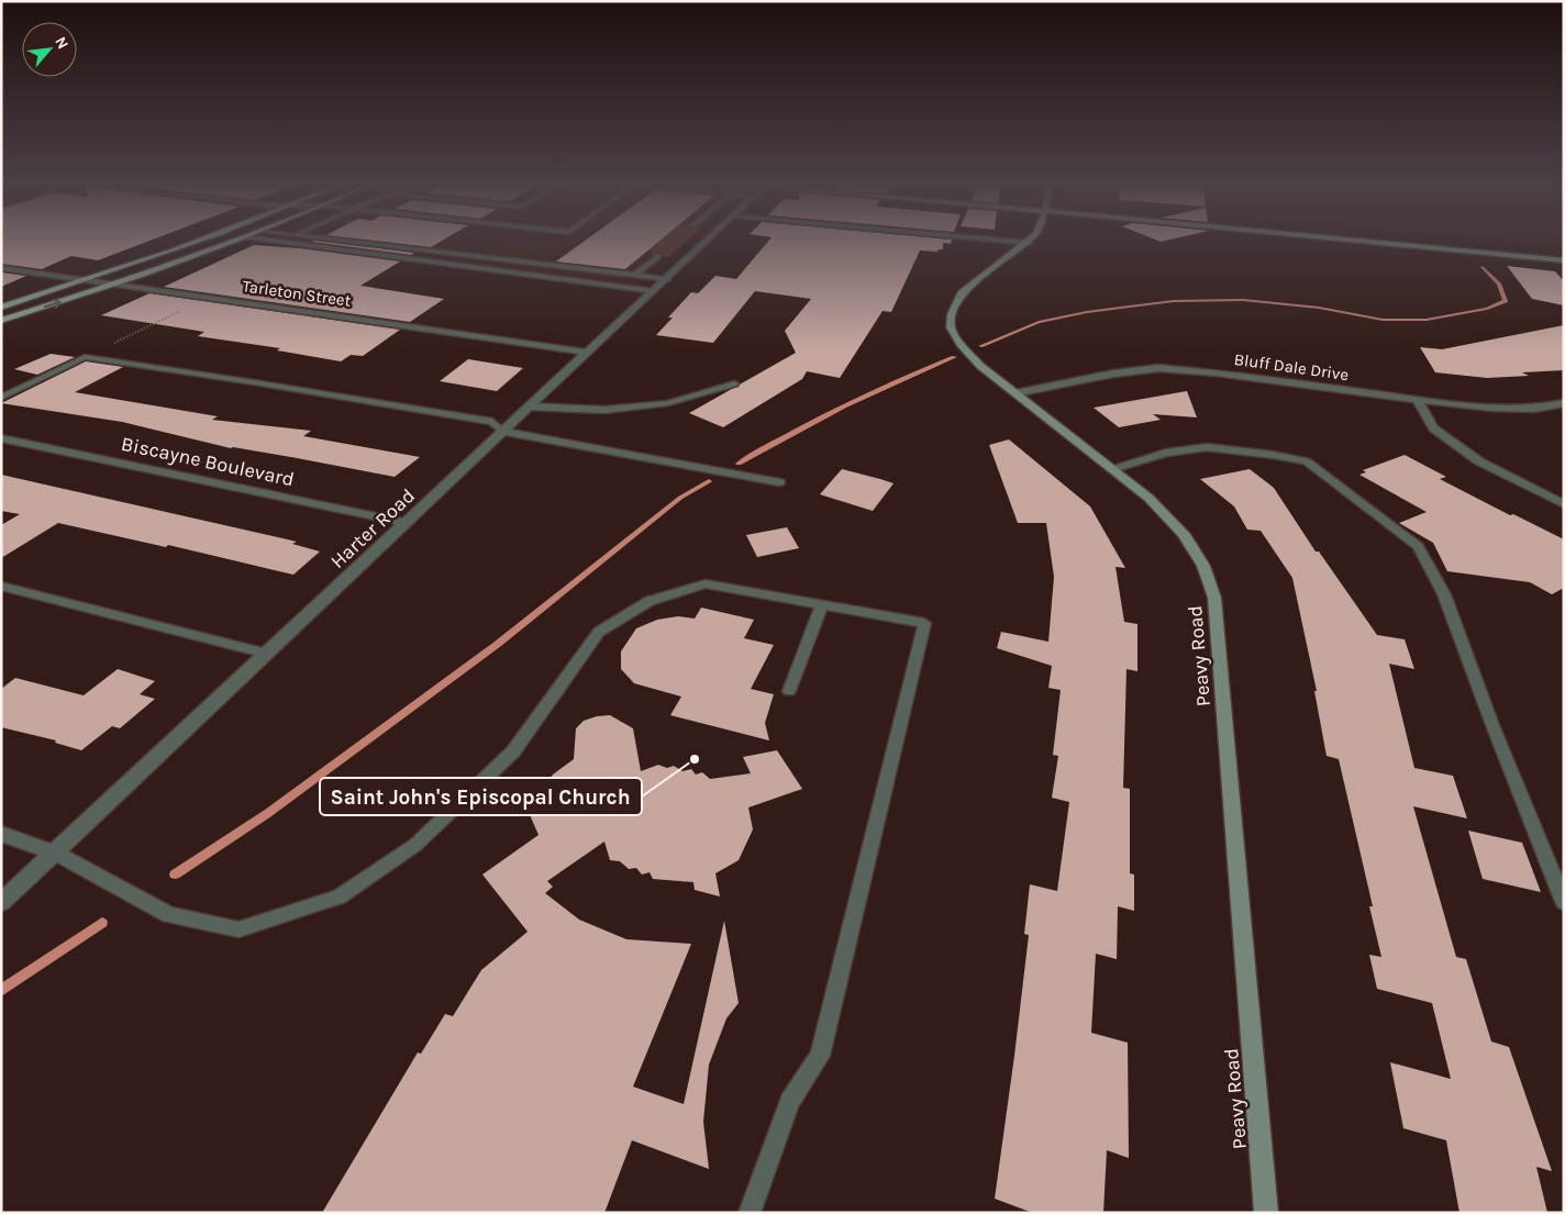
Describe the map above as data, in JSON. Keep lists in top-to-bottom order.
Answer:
{
  "streets": {
    "street": [
      "Tarleton Street",
      "Bluff Dale Drive",
      "Biscayne Boulevard",
      "Harter Road",
      "Peavy Road"
    ]
  },
  "crossings": [
    ["Tarleton Street", "Harter Road"],
    ["Bluff Dale Drive", "Peavy Road"],
    ["Biscayne Boulevard", "Harter Road"]
  ],
  "places": ["Saint John's Episcopal Church"],
  "north": "top right"
}
